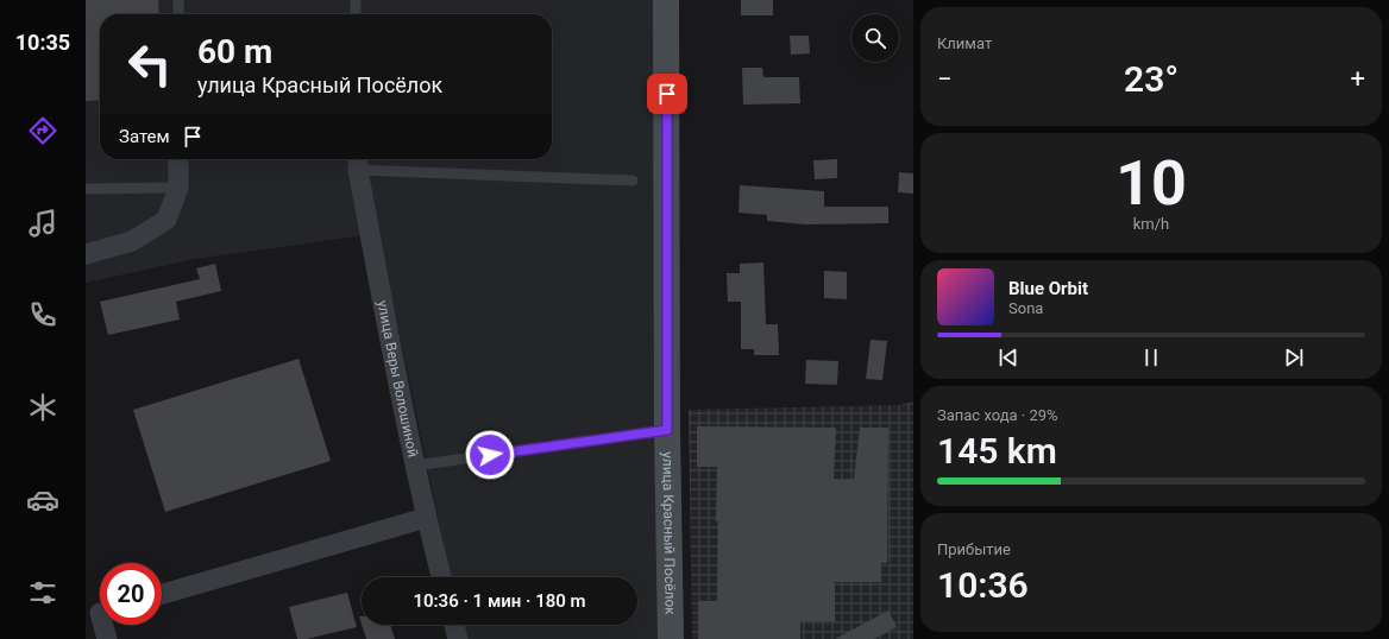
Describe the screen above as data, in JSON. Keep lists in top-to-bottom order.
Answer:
{
  "streets": {
    "street": ["улица Веры Волошиной", "улица Красный Посёлок"]
  },
  "page": {
    "tabs": "10:35",
    "tile": [
      "Климат",
      ["10", "km/h"],
      ["Запас хода · 29%", "145 km"],
      ["Прибытие", "10:36"]
    ],
    "turn": ["60 m", "улица Красный Посёлок"],
    "heat": ["−", "23°", "+"],
    "then": "Затем",
    "song": ["Blue Orbit", "Sona"],
    "limit": "20",
    "trip": "10:36 · 1 мин · 180 m"
  }
}
